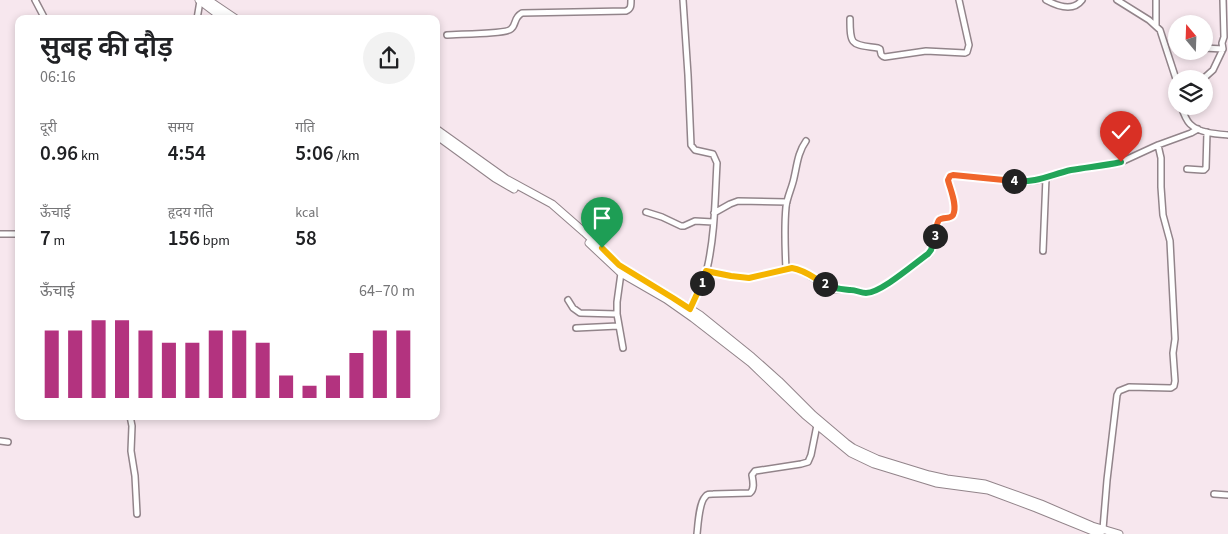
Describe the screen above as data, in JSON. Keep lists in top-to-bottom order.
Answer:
{
  "north": "top",
  "page": {
    "heading": ["सुबह की दौड़", "06:16"],
    "stats": [
      ["दूरी", "0.96 km"],
      ["समय", "4:54"],
      ["गति", "5:06 /km"],
      ["ऊँचाई", "7 m"],
      ["हृदय गति", "156 bpm"],
      ["kcal", "58"]
    ],
    "pins": [
      "4",
      "3",
      "1",
      "2"
    ],
    "chart": ["ऊँचाई", "64–70 m"]
  }
}
